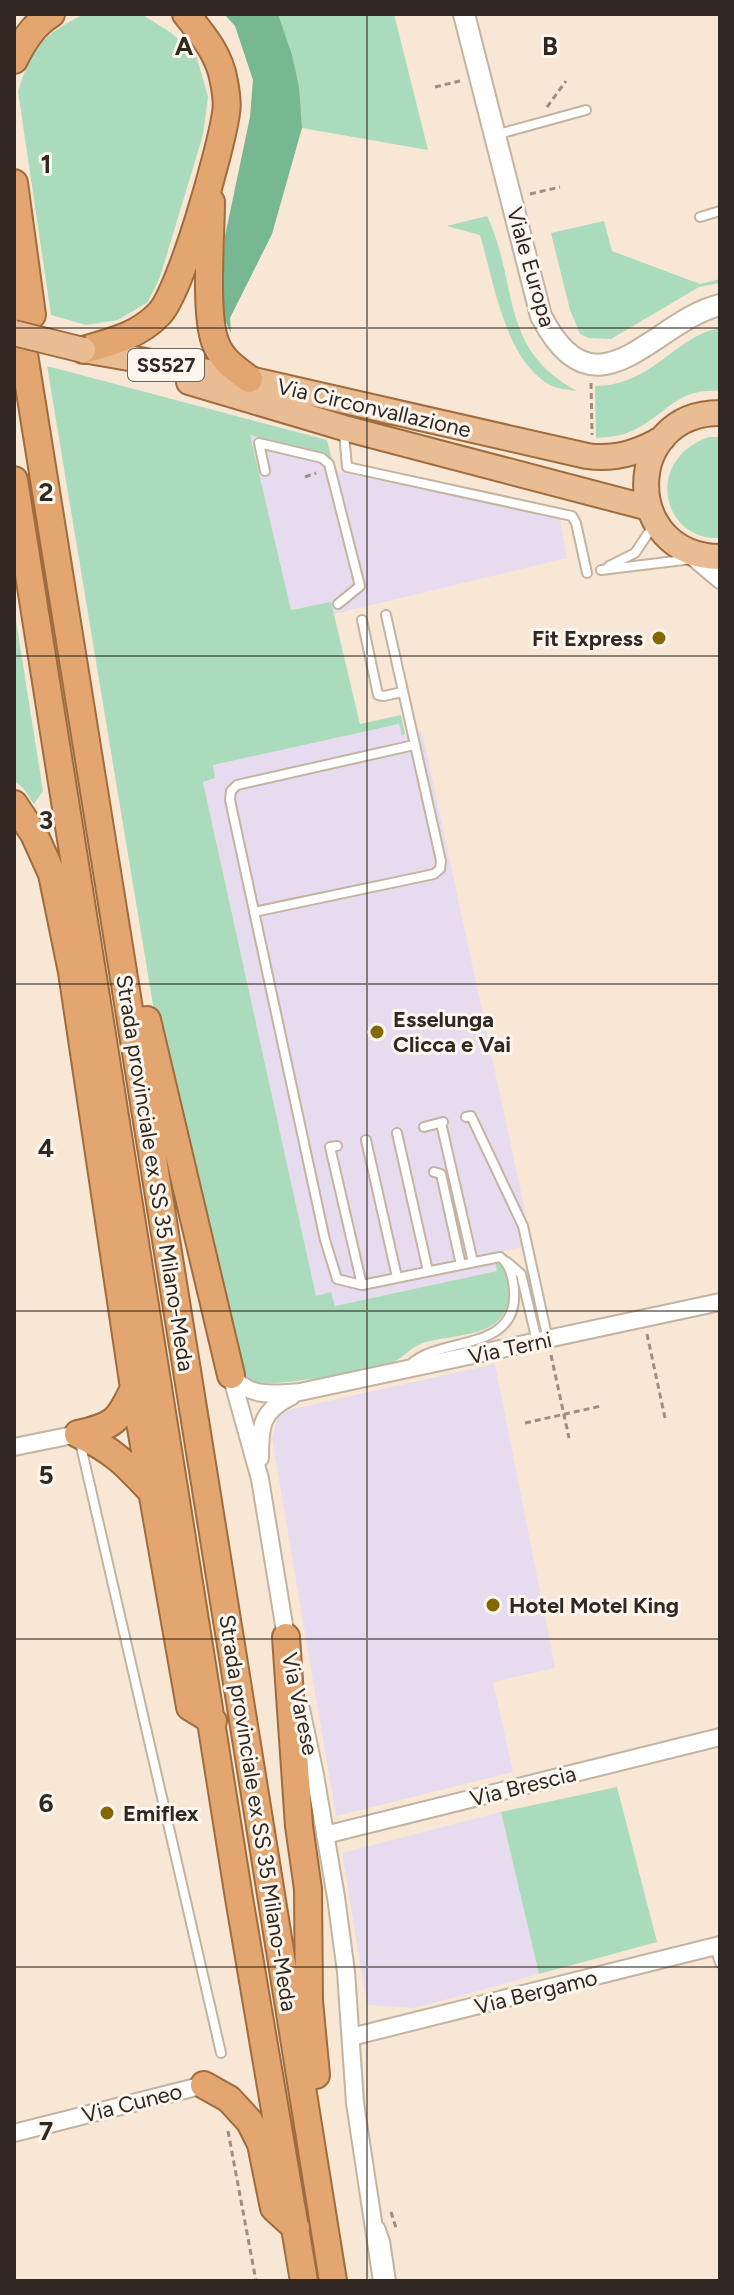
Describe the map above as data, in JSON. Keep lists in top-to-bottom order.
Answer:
{
  "streets": {
    "highway": ["Strada provinciale ex SS 35 Milano-Meda"],
    "main road": ["SS527", "Via Circonvallazione"],
    "street": [
      "Viale Europa",
      "Via Terni",
      "Via Varese",
      "Via Brescia",
      "Via Bergamo",
      "Via Cuneo"
    ]
  },
  "crossings": [
    ["Via Varese", "Via Brescia"],
    ["Via Varese", "Via Bergamo"]
  ],
  "places": [
    "Fit Express",
    "Esselunga Clicca e Vai",
    "Hotel Motel King",
    "Emiflex"
  ],
  "grid": {
    "columns": ["A", "B"],
    "rows": [
      "1",
      "2",
      "3",
      "4",
      "5",
      "6",
      "7"
    ]
  }
}
